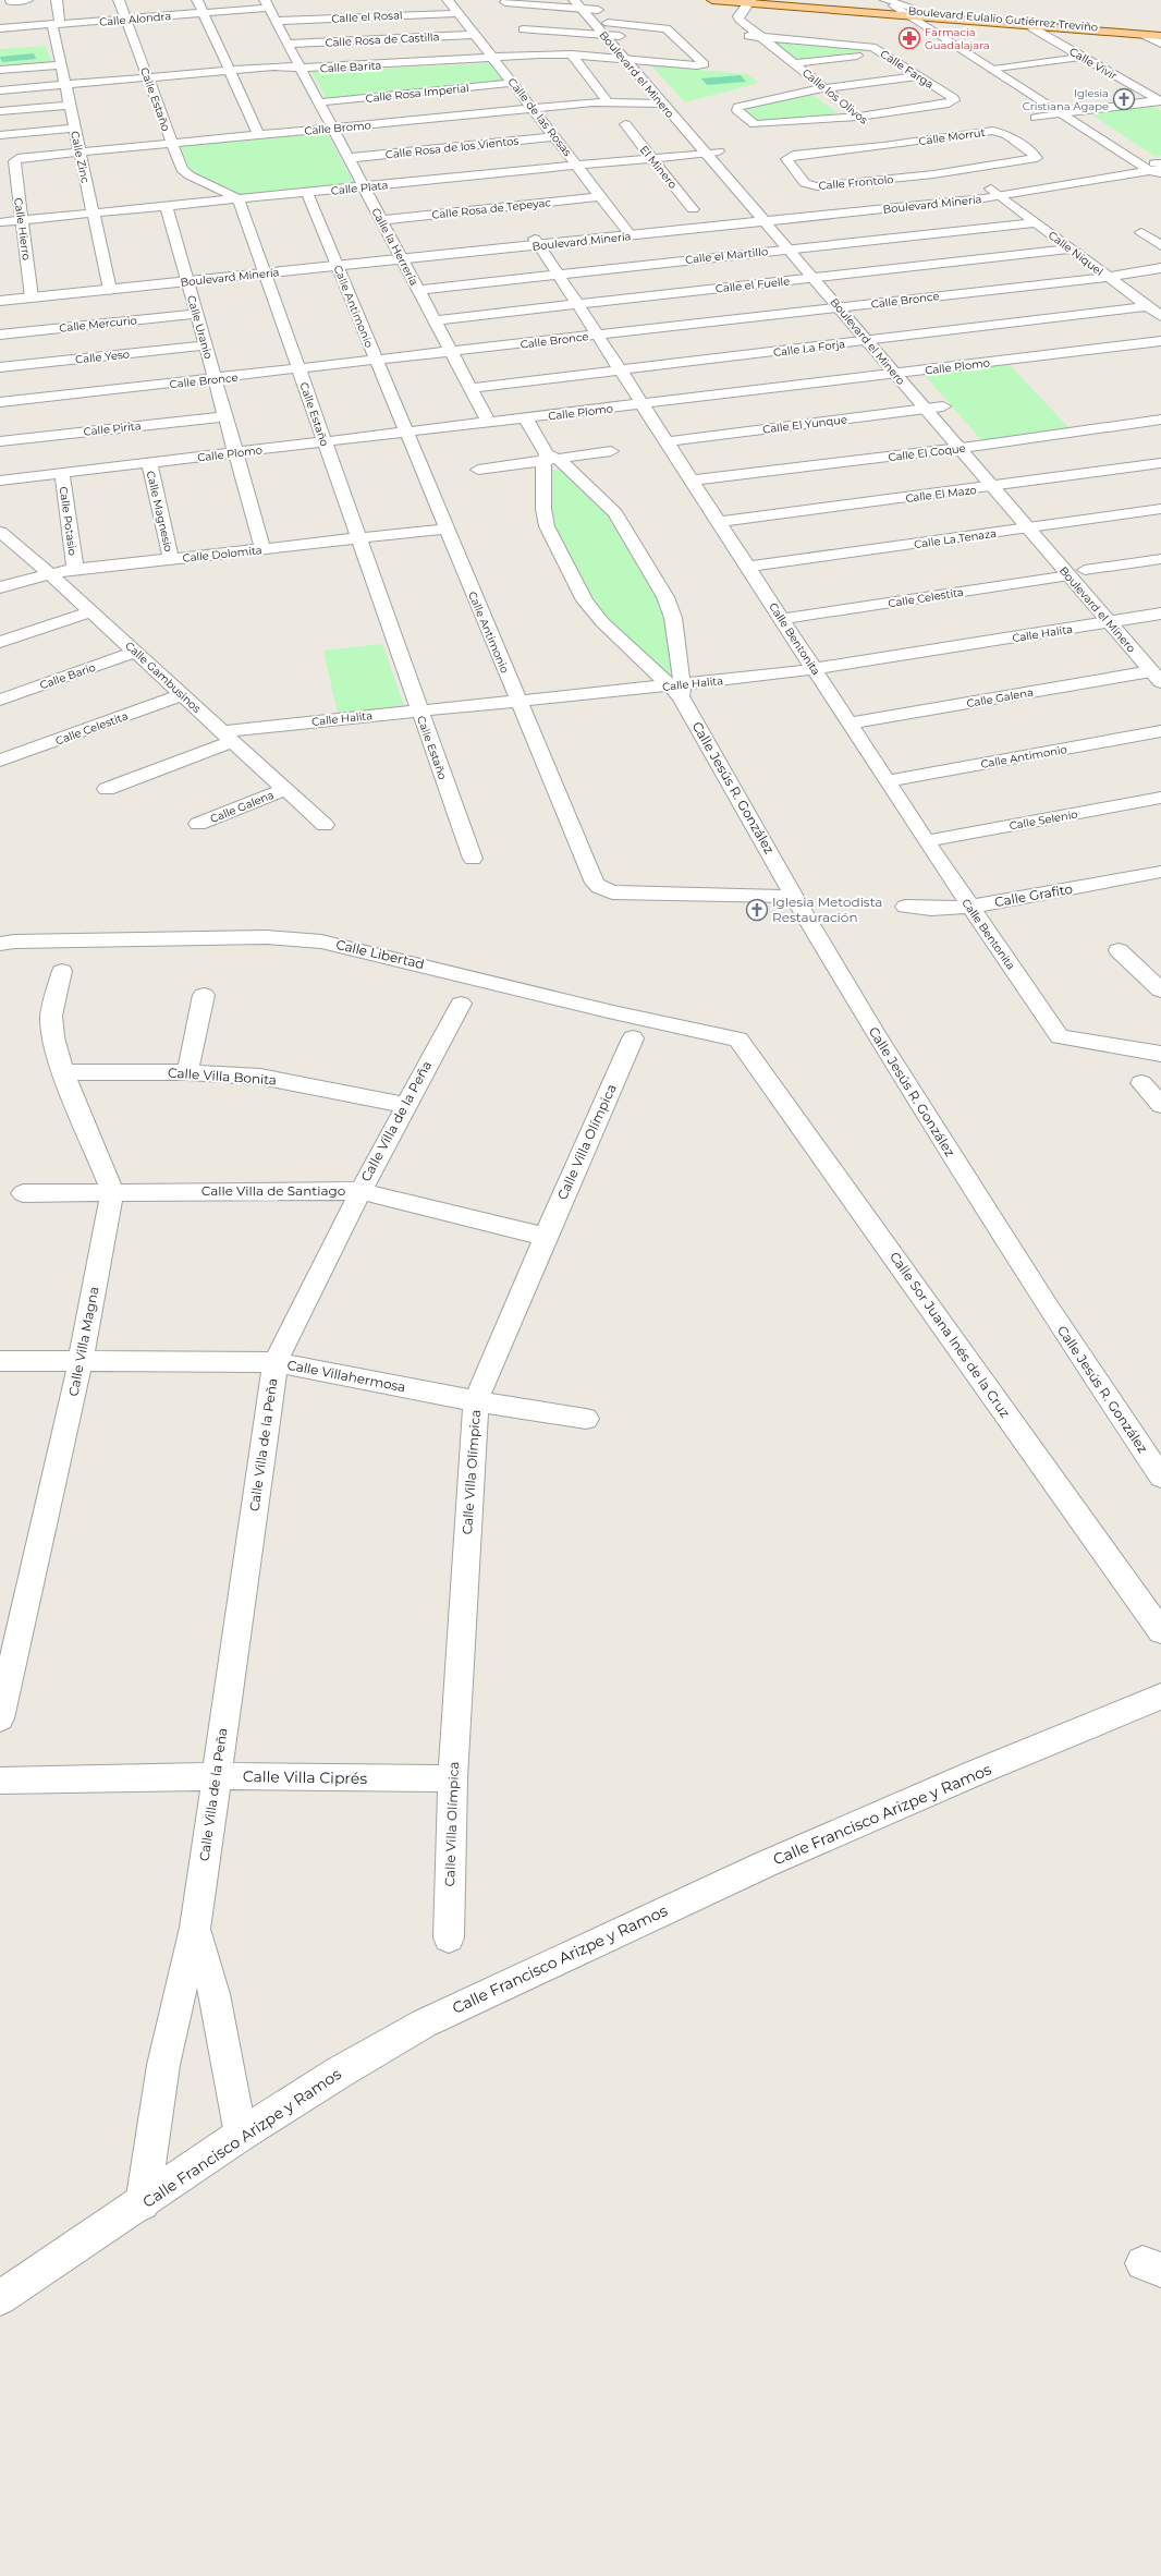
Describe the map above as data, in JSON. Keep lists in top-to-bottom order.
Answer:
{
  "streets": {
    "main road": ["Boulevard Eulalio Gutiérrez Treviño"],
    "street": [
      "Calle el Rosal",
      "Calle Alondra",
      "Calle Rosa de Castilla",
      "Calle Vivir",
      "Calle Barita",
      "Calle Farga",
      "Boulevard el Minero",
      "Calle Rosa Imperial",
      "Calle los Olivos",
      "Calle Estaño",
      "Calle de las Rosas",
      "Calle Bromo",
      "Calle Morrut",
      "Calle Rosa de los Vientos",
      "Calle Zinc",
      "El Minero",
      "Calle Frontolo",
      "Calle Plata",
      "Boulevard Minería",
      "Calle Rosa de Tepeyac",
      "Calle Hierro",
      "Calle la Herrería",
      "Calle Níquel",
      "Calle el Martillo",
      "Calle el Fuelle",
      "Calle Bronce",
      "Calle Antimonio",
      "Calle Mercurio",
      "Calle Uranio",
      "Calle La Forja",
      "Calle Yeso",
      "Calle Plomo",
      "Calle El Yunque",
      "Calle Pirita",
      "Calle El Coque",
      "Calle El Mazo",
      "Calle Magnesio",
      "Calle Potasio",
      "Calle La Tenaza",
      "Calle Dolomita",
      "Calle Celestita",
      "Calle Halita",
      "Calle Bentonita",
      "Calle Bario",
      "Calle Gambusinos",
      "Calle Galena",
      "Calle Jesús R. González",
      "Calle Selenio",
      "Calle Grafito",
      "Calle Libertad",
      "Calle Villa Bonita",
      "Calle Villa de la Peña",
      "Calle Villa Olímpica",
      "Calle Villa de Santiago",
      "Calle Sor Juana Inés de la Cruz",
      "Calle Villa Magna",
      "Calle Villahermosa",
      "Calle Villa Ciprés",
      "Calle Francisco Arizpe y Ramos"
    ]
  },
  "crossings": [
    ["Calle el Rosal", "Calle de las Rosas"],
    ["Calle el Rosal", "Calle la Herrería"],
    ["Calle Alondra", "Calle Estaño"],
    ["Calle Alondra", "Calle Zinc"],
    ["Calle Alondra", "Calle la Herrería"],
    ["Boulevard Eulalio Gutiérrez Treviño", "Calle Vivir"],
    ["Boulevard Eulalio Gutiérrez Treviño", "Calle los Olivos"],
    ["Calle Rosa de Castilla", "Calle de las Rosas"],
    ["Calle Rosa de Castilla", "Calle la Herrería"],
    ["Calle Barita", "Boulevard el Minero"],
    ["Calle Barita", "Calle Estaño"],
    ["Calle Barita", "Calle de las Rosas"],
    ["Calle Barita", "Calle Zinc"],
    ["Calle Barita", "Calle la Herrería"],
    ["Calle Farga", "Calle los Olivos"],
    ["Boulevard el Minero", "Calle Bromo"],
    ["Boulevard el Minero", "Calle Plata"],
    ["Boulevard el Minero", "Boulevard Minería"],
    ["Boulevard el Minero", "Calle el Martillo"],
    ["Boulevard el Minero", "Calle el Fuelle"],
    ["Boulevard el Minero", "Calle Bronce"],
    ["Boulevard el Minero", "Calle La Forja"],
    ["Boulevard el Minero", "Calle Plomo"],
    ["Boulevard el Minero", "Calle El Yunque"],
    ["Boulevard el Minero", "Calle El Coque"],
    ["Boulevard el Minero", "Calle El Mazo"],
    ["Boulevard el Minero", "Calle La Tenaza"],
    ["Boulevard el Minero", "Calle Celestita"],
    ["Boulevard el Minero", "Calle Halita"],
    ["Boulevard el Minero", "Calle Galena"],
    ["Calle Rosa Imperial", "Calle de las Rosas"],
    ["Calle Rosa Imperial", "Calle la Herrería"],
    ["Calle los Olivos", "Calle Morrut"],
    ["Calle los Olivos", "Calle Frontolo"],
    ["Calle Estaño", "Calle Bromo"],
    ["Calle Estaño", "Calle Plata"],
    ["Calle Estaño", "Boulevard Minería"],
    ["Calle Estaño", "Calle Bronce"],
    ["Calle Estaño", "Calle Plomo"],
    ["Calle Estaño", "Calle Dolomita"],
    ["Calle Estaño", "Calle Halita"],
    ["Calle de las Rosas", "Calle Bromo"],
    ["Calle de las Rosas", "Calle Rosa de los Vientos"],
    ["Calle de las Rosas", "Calle Plata"],
    ["Calle de las Rosas", "Boulevard Minería"],
    ["Calle de las Rosas", "Calle Rosa de Tepeyac"],
    ["Calle Bromo", "Calle Zinc"],
    ["Calle Bromo", "Calle Hierro"],
    ["Calle Bromo", "Calle la Herrería"],
    ["Calle Morrut", "Calle Frontolo"],
    ["Calle Rosa de los Vientos", "Calle la Herrería"],
    ["Calle Zinc", "Calle Plata"],
    ["Calle Zinc", "Boulevard Minería"],
    ["El Minero", "Calle Plata"],
    ["Calle Plata", "Calle Hierro"],
    ["Calle Plata", "Calle la Herrería"],
    ["Calle Plata", "Calle Antimonio"],
    ["Calle Plata", "Calle Uranio"],
    ["Boulevard Minería", "Calle Hierro"],
    ["Boulevard Minería", "Calle la Herrería"],
    ["Boulevard Minería", "Calle Níquel"],
    ["Boulevard Minería", "Calle Antimonio"],
    ["Boulevard Minería", "Calle Uranio"],
    ["Boulevard Minería", "Calle Bentonita"],
    ["Calle Rosa de Tepeyac", "Calle la Herrería"],
    ["Calle la Herrería", "Calle el Martillo"],
    ["Calle la Herrería", "Calle el Fuelle"],
    ["Calle la Herrería", "Calle Bronce"],
    ["Calle la Herrería", "Calle La Forja"],
    ["Calle la Herrería", "Calle Plomo"],
    ["Calle Níquel", "Calle el Martillo"],
    ["Calle Níquel", "Calle el Fuelle"],
    ["Calle Níquel", "Calle Bronce"],
    ["Calle Níquel", "Calle La Forja"],
    ["Calle el Martillo", "Calle Bentonita"],
    ["Calle el Fuelle", "Calle Bentonita"],
    ["Calle Bronce", "Calle Antimonio"],
    ["Calle Bronce", "Calle Uranio"],
    ["Calle Bronce", "Calle Bentonita"],
    ["Calle Antimonio", "Calle Plomo"],
    ["Calle Antimonio", "Calle Dolomita"],
    ["Calle Antimonio", "Calle Halita"],
    ["Calle Antimonio", "Calle Bentonita"],
    ["Calle Antimonio", "Calle Jesús R. González"],
    ["Calle Mercurio", "Calle Uranio"],
    ["Calle Uranio", "Calle Yeso"],
    ["Calle Uranio", "Calle Plomo"],
    ["Calle Uranio", "Calle Pirita"],
    ["Calle Uranio", "Calle Dolomita"],
    ["Calle La Forja", "Calle Bentonita"],
    ["Calle Plomo", "Calle Magnesio"],
    ["Calle Plomo", "Calle Potasio"],
    ["Calle Plomo", "Calle Bentonita"],
    ["Calle Plomo", "Calle Jesús R. González"],
    ["Calle El Yunque", "Calle Bentonita"],
    ["Calle El Coque", "Calle Bentonita"],
    ["Calle El Mazo", "Calle Bentonita"],
    ["Calle Magnesio", "Calle Dolomita"],
    ["Calle Potasio", "Calle Dolomita"],
    ["Calle La Tenaza", "Calle Bentonita"],
    ["Calle Dolomita", "Calle Gambusinos"],
    ["Calle Celestita", "Calle Bentonita"],
    ["Calle Celestita", "Calle Gambusinos"],
    ["Calle Halita", "Calle Bentonita"],
    ["Calle Halita", "Calle Gambusinos"],
    ["Calle Halita", "Calle Jesús R. González"],
    ["Calle Bentonita", "Calle Galena"],
    ["Calle Bentonita", "Calle Selenio"],
    ["Calle Bentonita", "Calle Grafito"],
    ["Calle Bario", "Calle Gambusinos"],
    ["Calle Gambusinos", "Calle Galena"],
    ["Calle Libertad", "Calle Sor Juana Inés de la Cruz"],
    ["Calle Villa Bonita", "Calle Villa de la Peña"],
    ["Calle Villa de la Peña", "Calle Villa de Santiago"],
    ["Calle Villa de la Peña", "Calle Villahermosa"],
    ["Calle Villa de la Peña", "Calle Villa Ciprés"],
    ["Calle Villa de la Peña", "Calle Francisco Arizpe y Ramos"],
    ["Calle Villa Olímpica", "Calle Villa de Santiago"],
    ["Calle Villa Olímpica", "Calle Villahermosa"],
    ["Calle Villa Olímpica", "Calle Villa Ciprés"],
    ["Calle Villa de Santiago", "Calle Villa Magna"],
    ["Calle Villa Magna", "Calle Villahermosa"]
  ],
  "places": {
    "pharmacy": ["Farmacia Guadalajara"],
    "church": ["Iglesia Cristiana Agape", "Iglesia Metodista Restauración"]
  }
}
